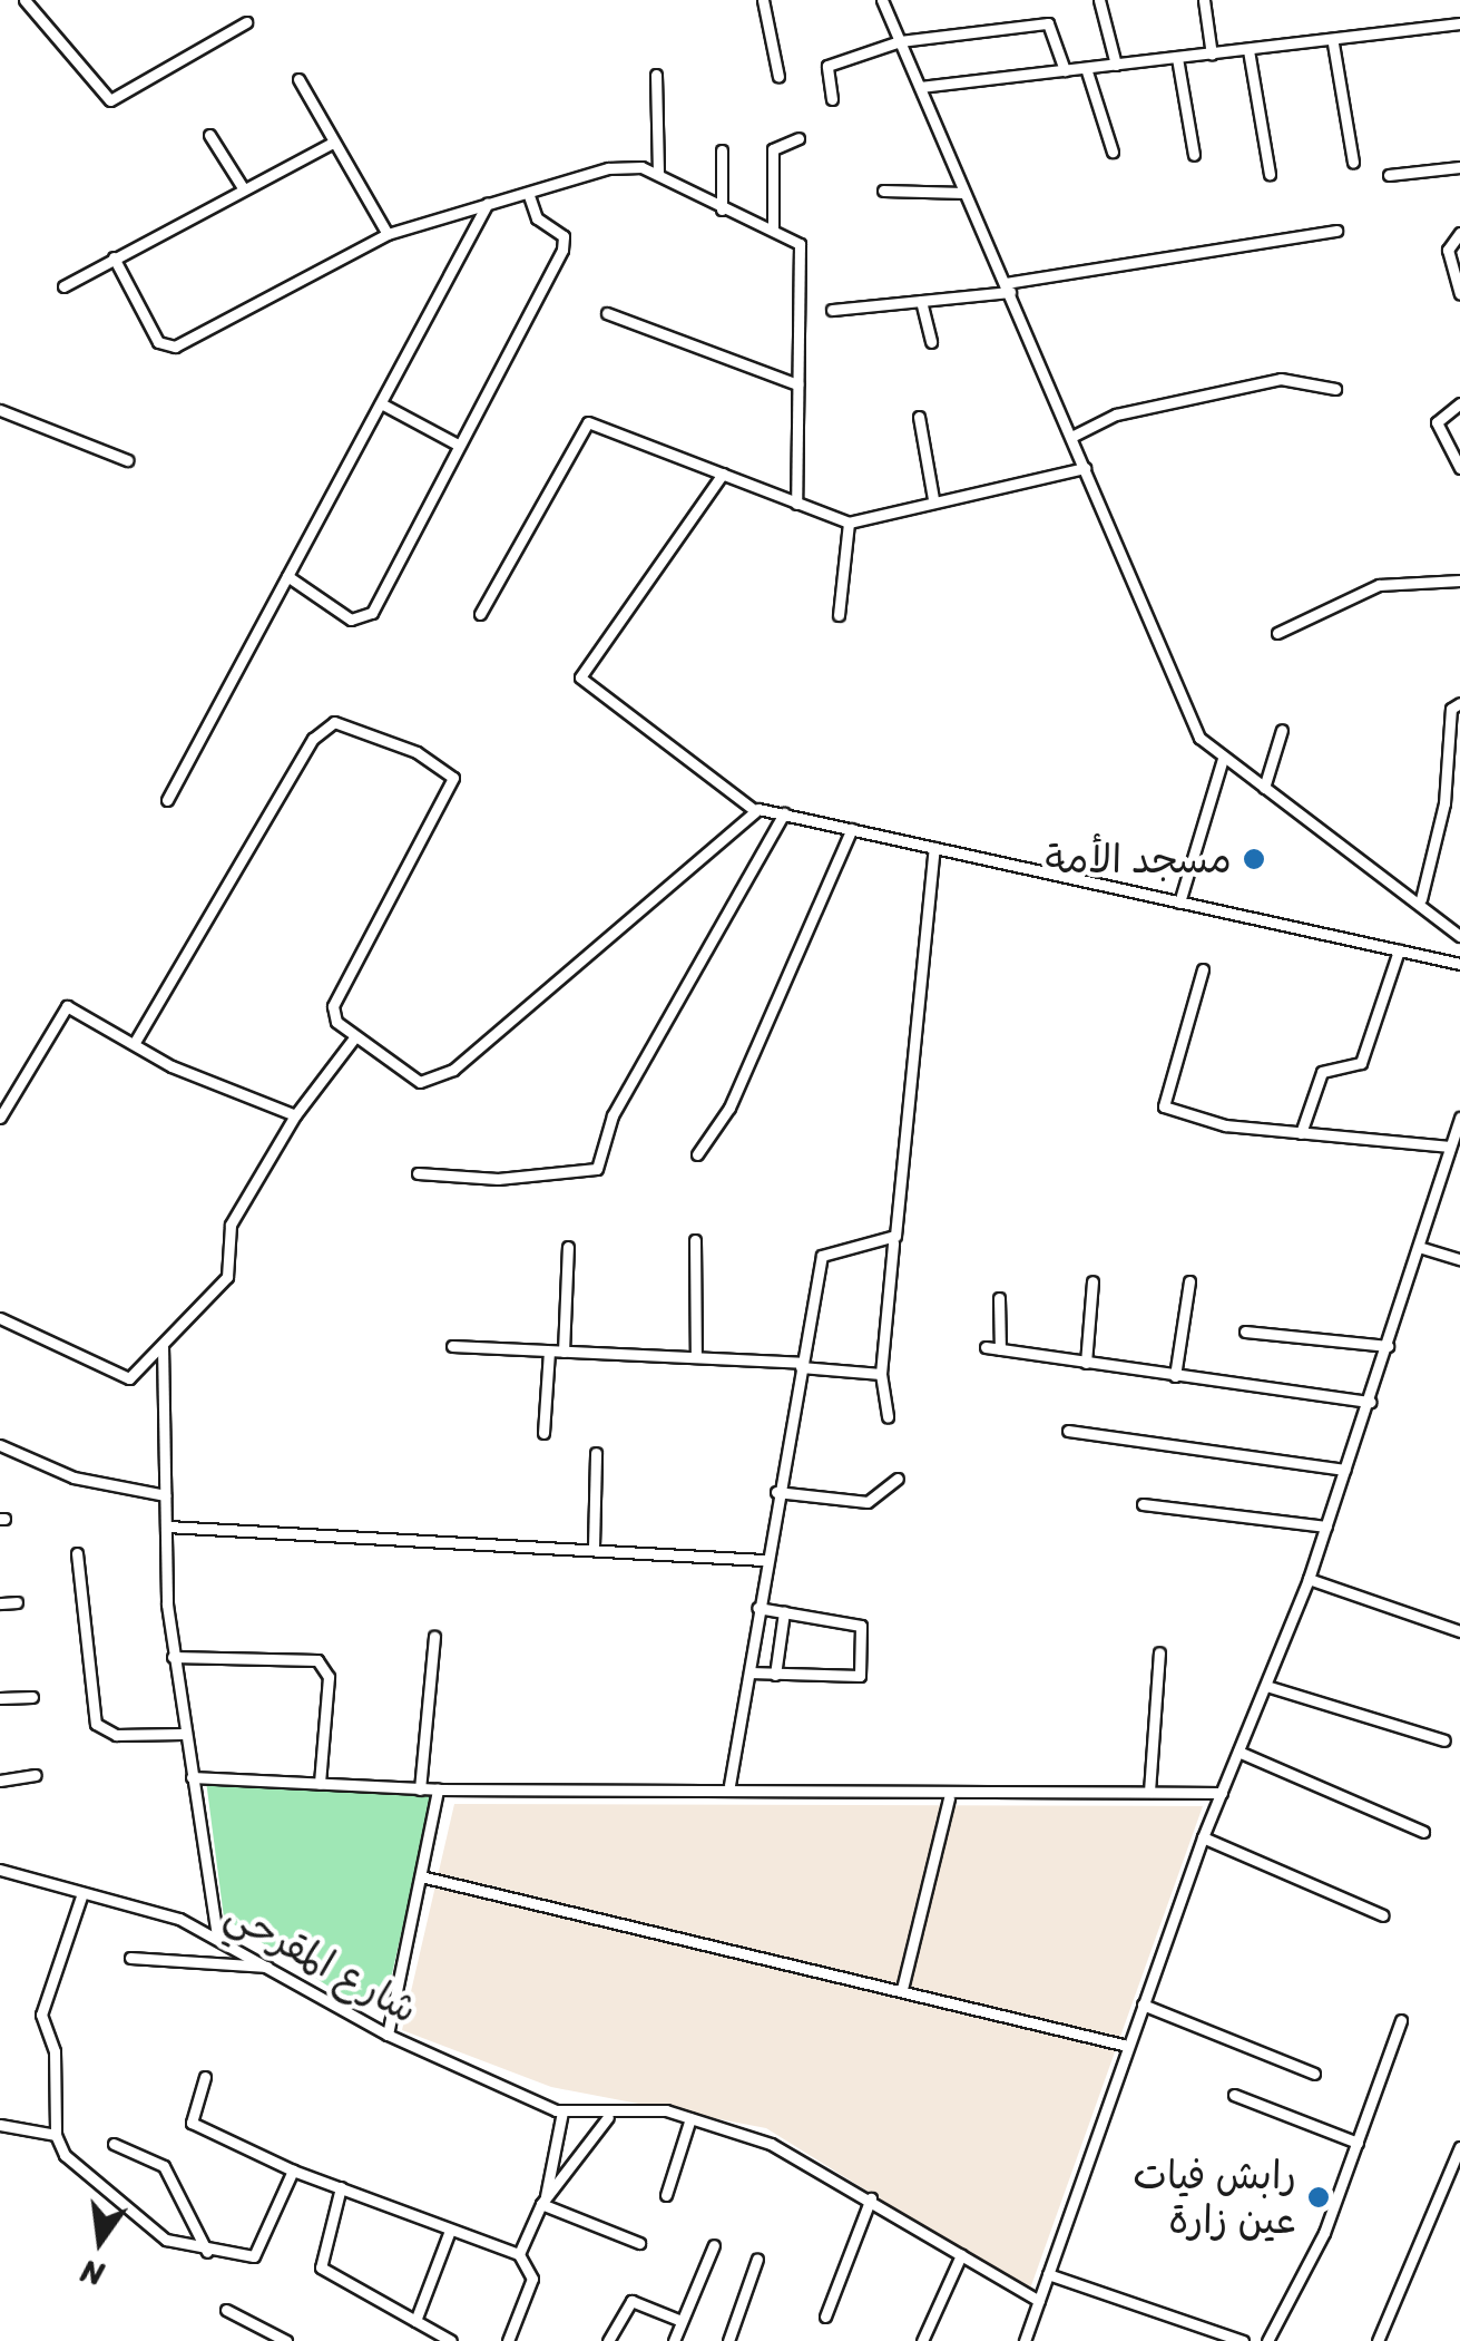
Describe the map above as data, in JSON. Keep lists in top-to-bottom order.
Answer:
{
  "streets": {
    "street": ["شارع المقرحي"]
  },
  "places": ["مسجد الأمة", "رابش فيات عين زارة"],
  "north": "bottom"
}
